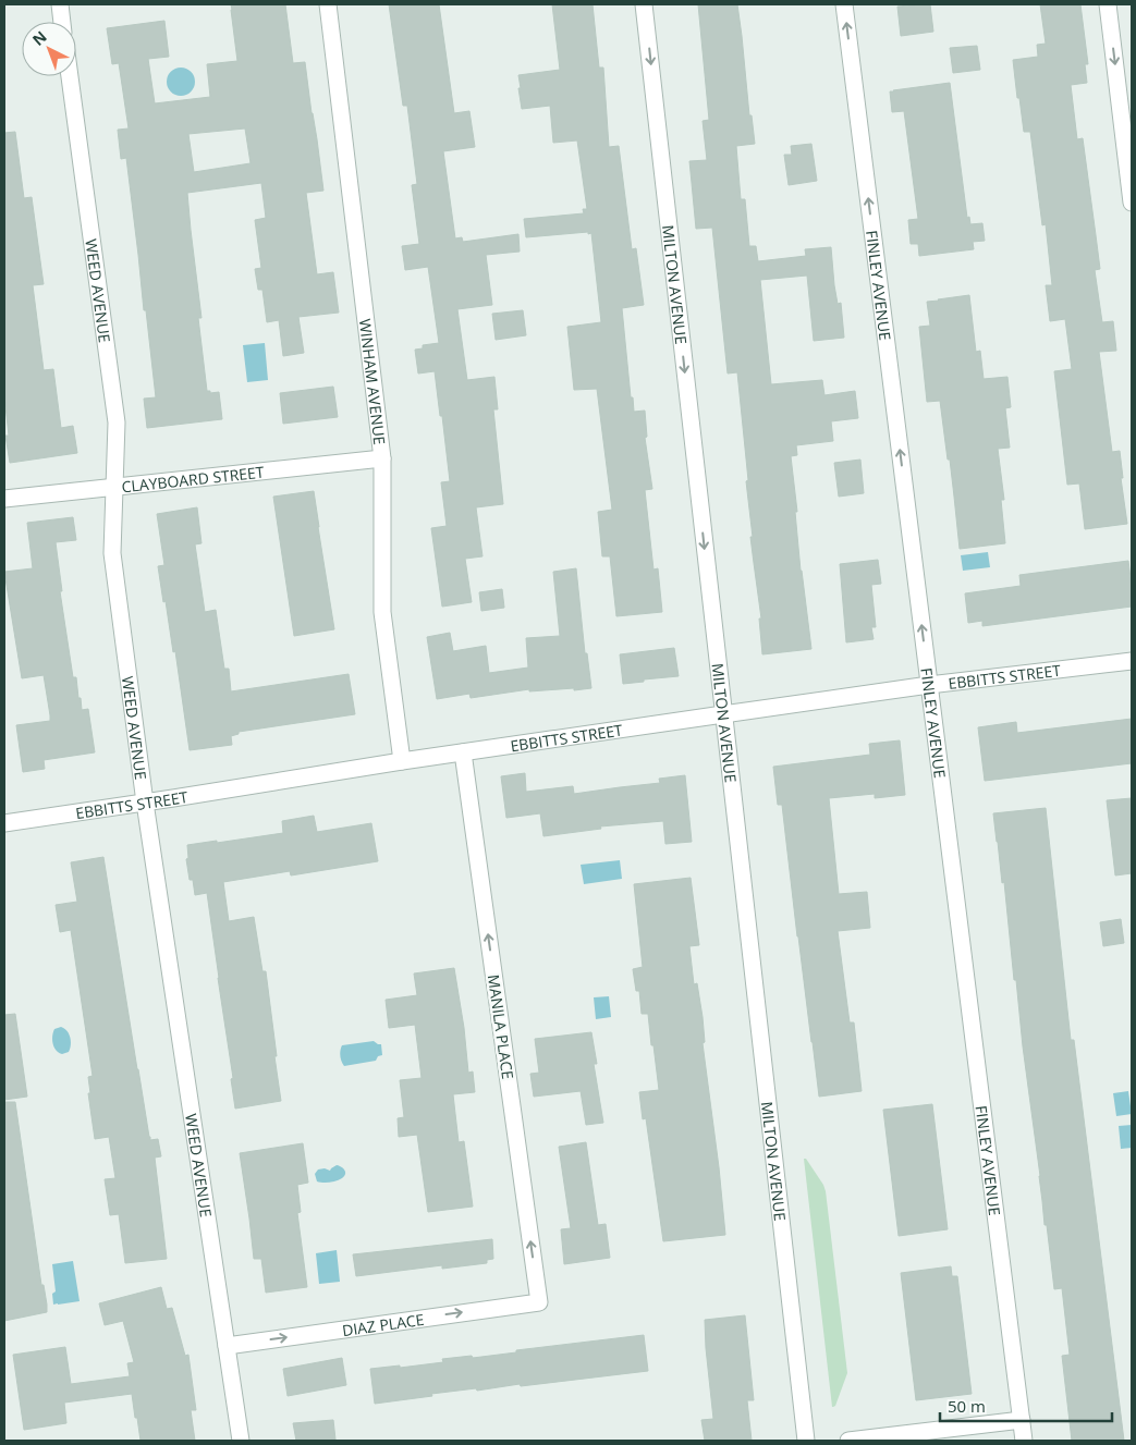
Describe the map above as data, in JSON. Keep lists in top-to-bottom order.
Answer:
{
  "streets": {
    "street": [
      "MILTON AVENUE",
      "FINLEY AVENUE",
      "WEED AVENUE",
      "WINHAM AVENUE",
      "CLAYBOARD STREET",
      "EBBITTS STREET",
      "MANILA PLACE",
      "DIAZ PLACE"
    ]
  },
  "crossings": [
    ["MILTON AVENUE", "EBBITTS STREET"],
    ["FINLEY AVENUE", "EBBITTS STREET"],
    ["WEED AVENUE", "CLAYBOARD STREET"],
    ["WEED AVENUE", "EBBITTS STREET"],
    ["WEED AVENUE", "DIAZ PLACE"],
    ["WINHAM AVENUE", "CLAYBOARD STREET"],
    ["WINHAM AVENUE", "EBBITTS STREET"],
    ["EBBITTS STREET", "MANILA PLACE"],
    ["MANILA PLACE", "DIAZ PLACE"]
  ],
  "one_way": [
    "MILTON AVENUE",
    "FINLEY AVENUE",
    "MANILA PLACE",
    "DIAZ PLACE"
  ],
  "scale_bar": "50 m",
  "north": "top left"
}
